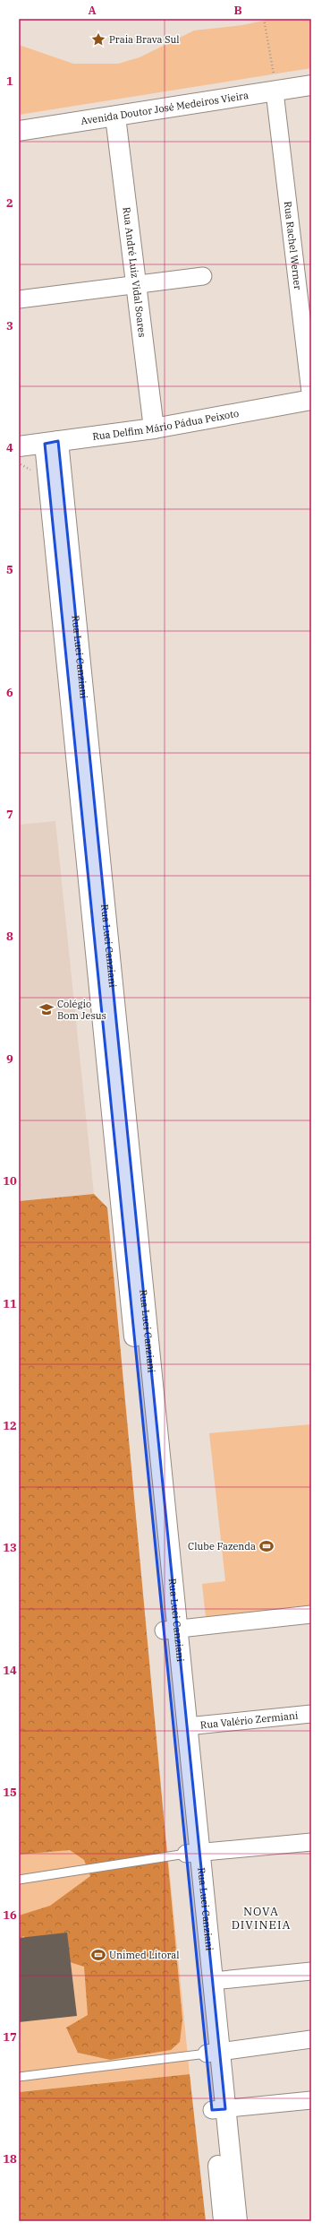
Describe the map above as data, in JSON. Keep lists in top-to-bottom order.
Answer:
{
  "streets": {
    "main road": [
      "Avenida Doutor José Medeiros Vieira",
      "Rua André Luiz Vidal Soares",
      "Rua Delfim Mário Pádua Peixoto",
      "Rua Luci Canziani"
    ],
    "street": ["Rua Rachel Werner", "Rua Valério Zermiani"]
  },
  "crossings": [
    ["Avenida Doutor José Medeiros Vieira", "Rua Rachel Werner"],
    ["Avenida Doutor José Medeiros Vieira", "Rua André Luiz Vidal Soares"],
    ["Rua Rachel Werner", "Rua Delfim Mário Pádua Peixoto"],
    ["Rua André Luiz Vidal Soares", "Rua Delfim Mário Pádua Peixoto"],
    ["Rua Delfim Mário Pádua Peixoto", "Rua Luci Canziani"],
    ["Rua Luci Canziani", "Rua Valério Zermiani"]
  ],
  "districts": ["NOVA DIVINEIA"],
  "places": {
    "place": ["Praia Brava Sul"],
    "school or university": ["Colégio Bom Jesus"],
    "sports": ["Clube Fazenda", "Unimed Litoral"]
  },
  "grid": {
    "columns": ["A", "B"],
    "rows": [
      "1",
      "2",
      "3",
      "4",
      "5",
      "6",
      "7",
      "8",
      "9",
      "10",
      "11",
      "12",
      "13",
      "14",
      "15",
      "16",
      "17",
      "18"
    ]
  }
}
